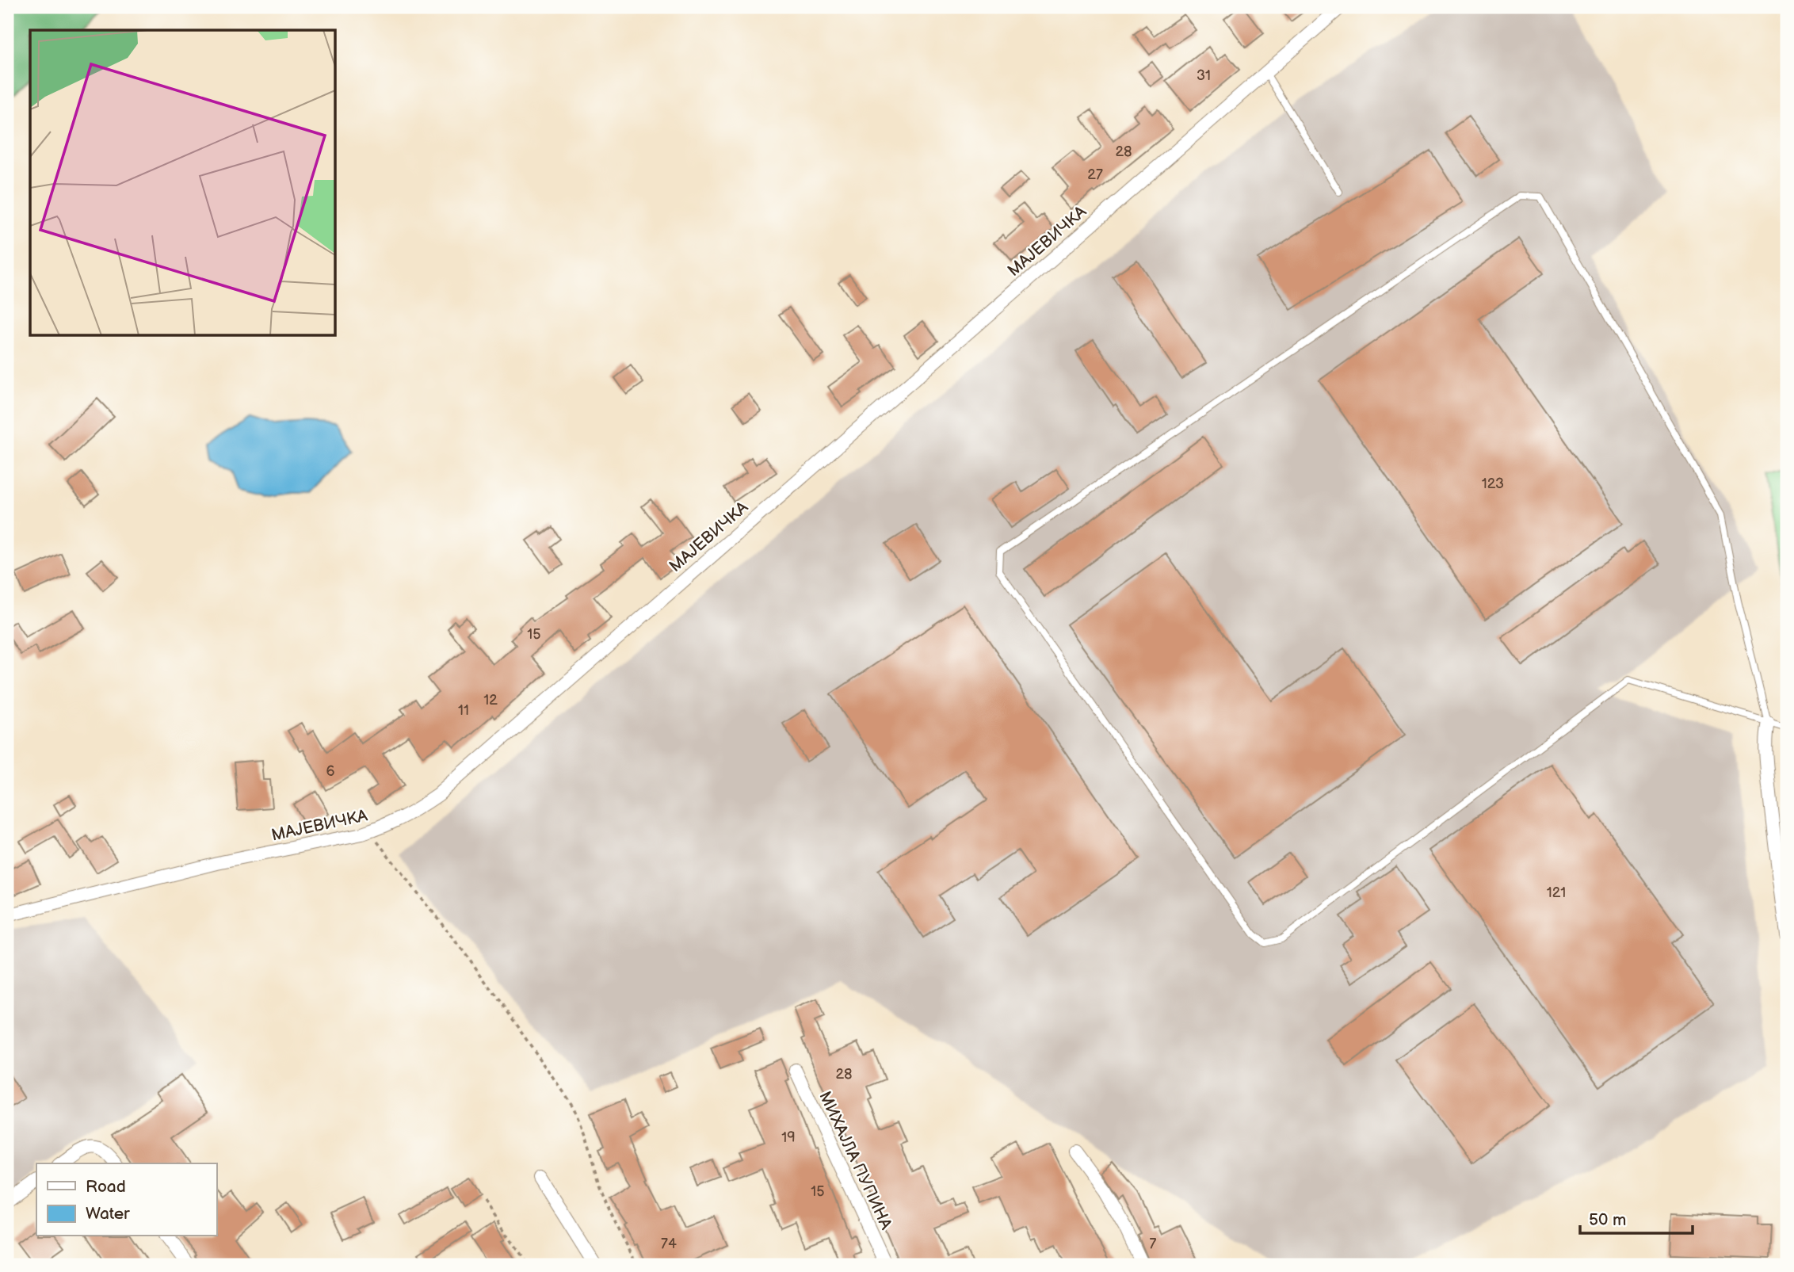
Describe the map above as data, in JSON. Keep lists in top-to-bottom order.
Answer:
{
  "streets": {
    "street": ["МАЈЕВИЧКА", "МИХАЈЛА ПУПИНА"]
  },
  "house_numbers": [
    "31",
    "28",
    "27",
    "123",
    "15",
    "12",
    "11",
    "6",
    "121",
    "28",
    "19",
    "15",
    "74",
    "7"
  ],
  "legend": ["Road", "Water"],
  "scale_bar": "50 m"
}
